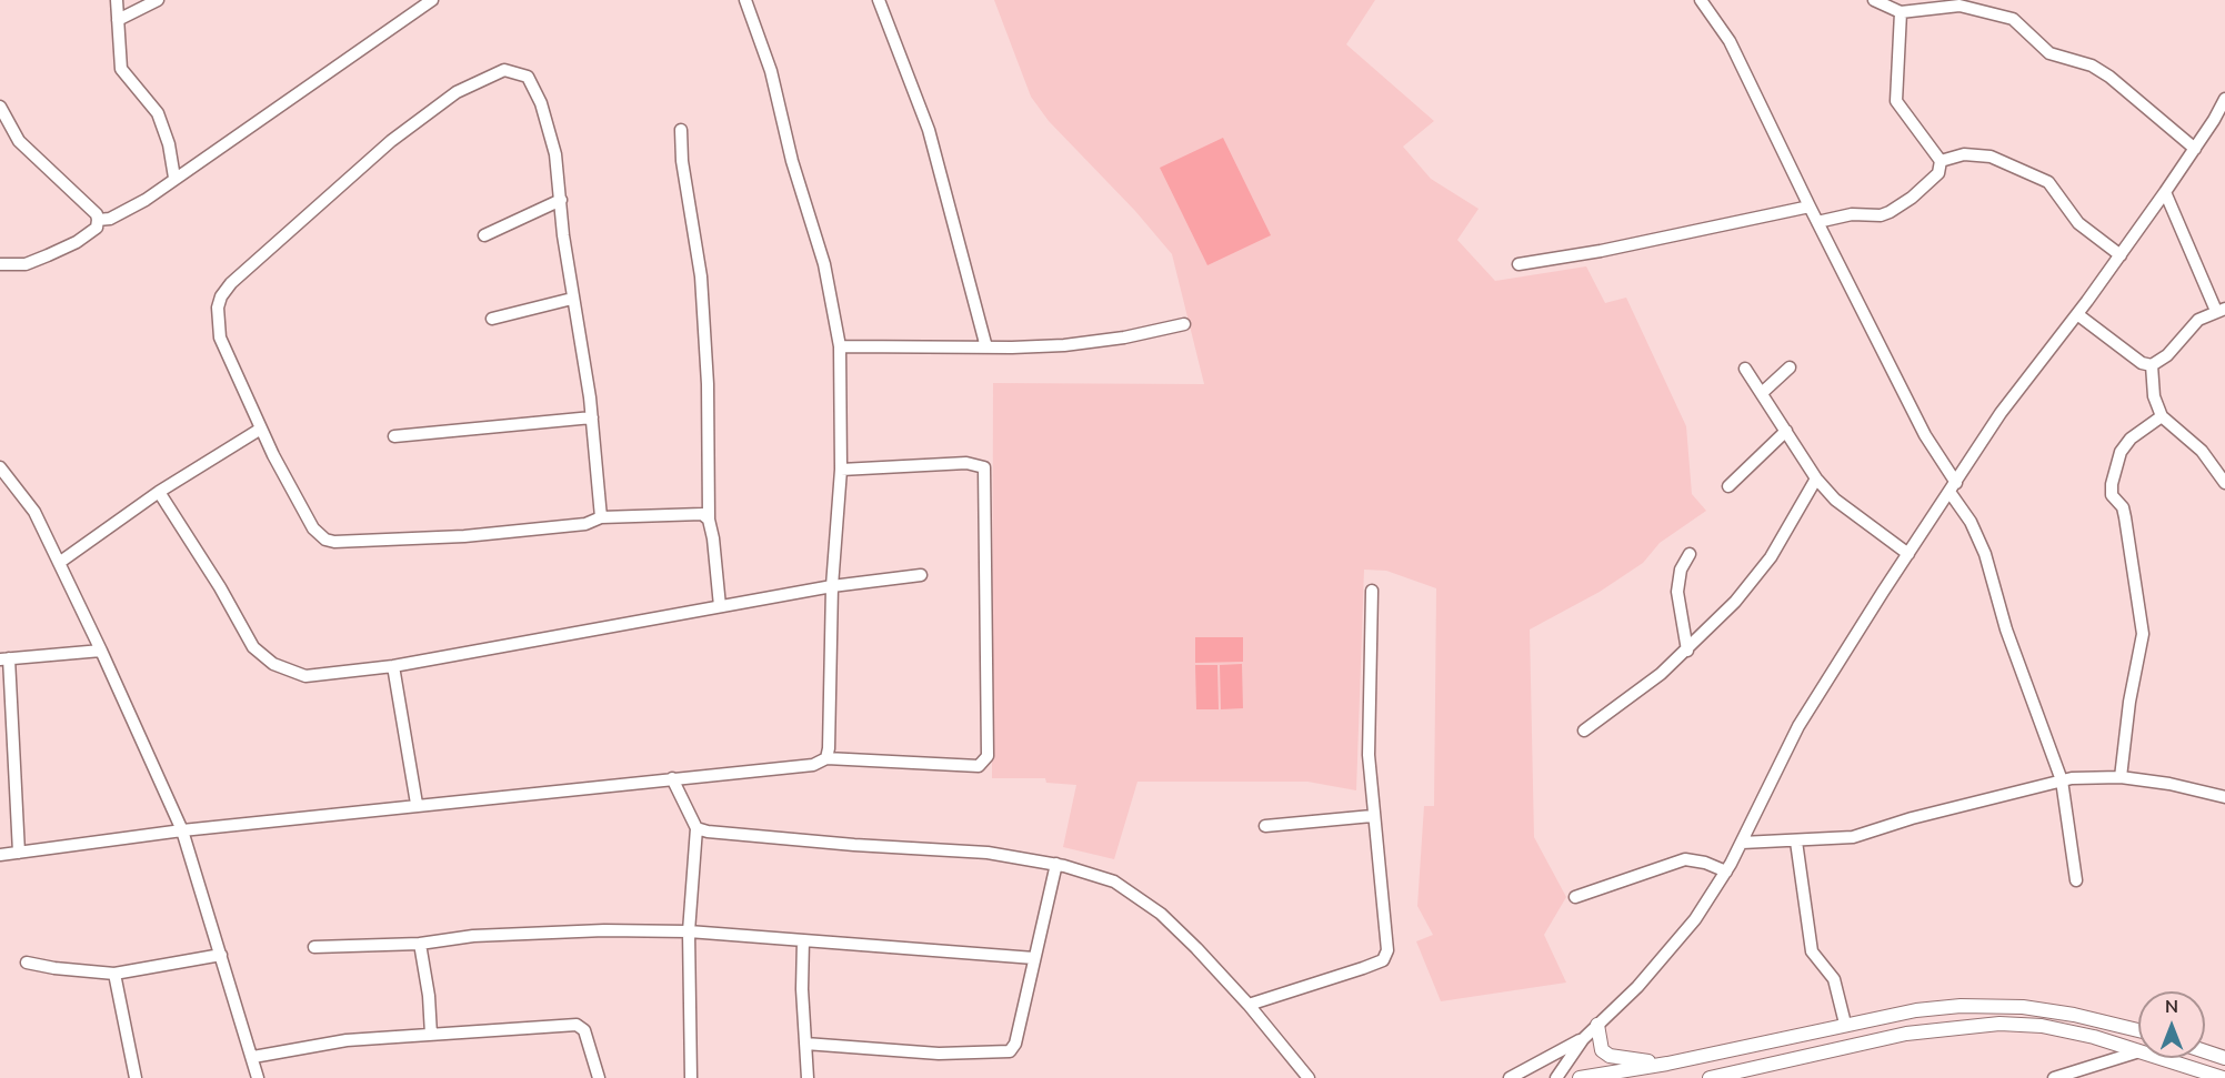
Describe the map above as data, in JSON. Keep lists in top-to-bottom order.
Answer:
{
  "north": "top"
}
